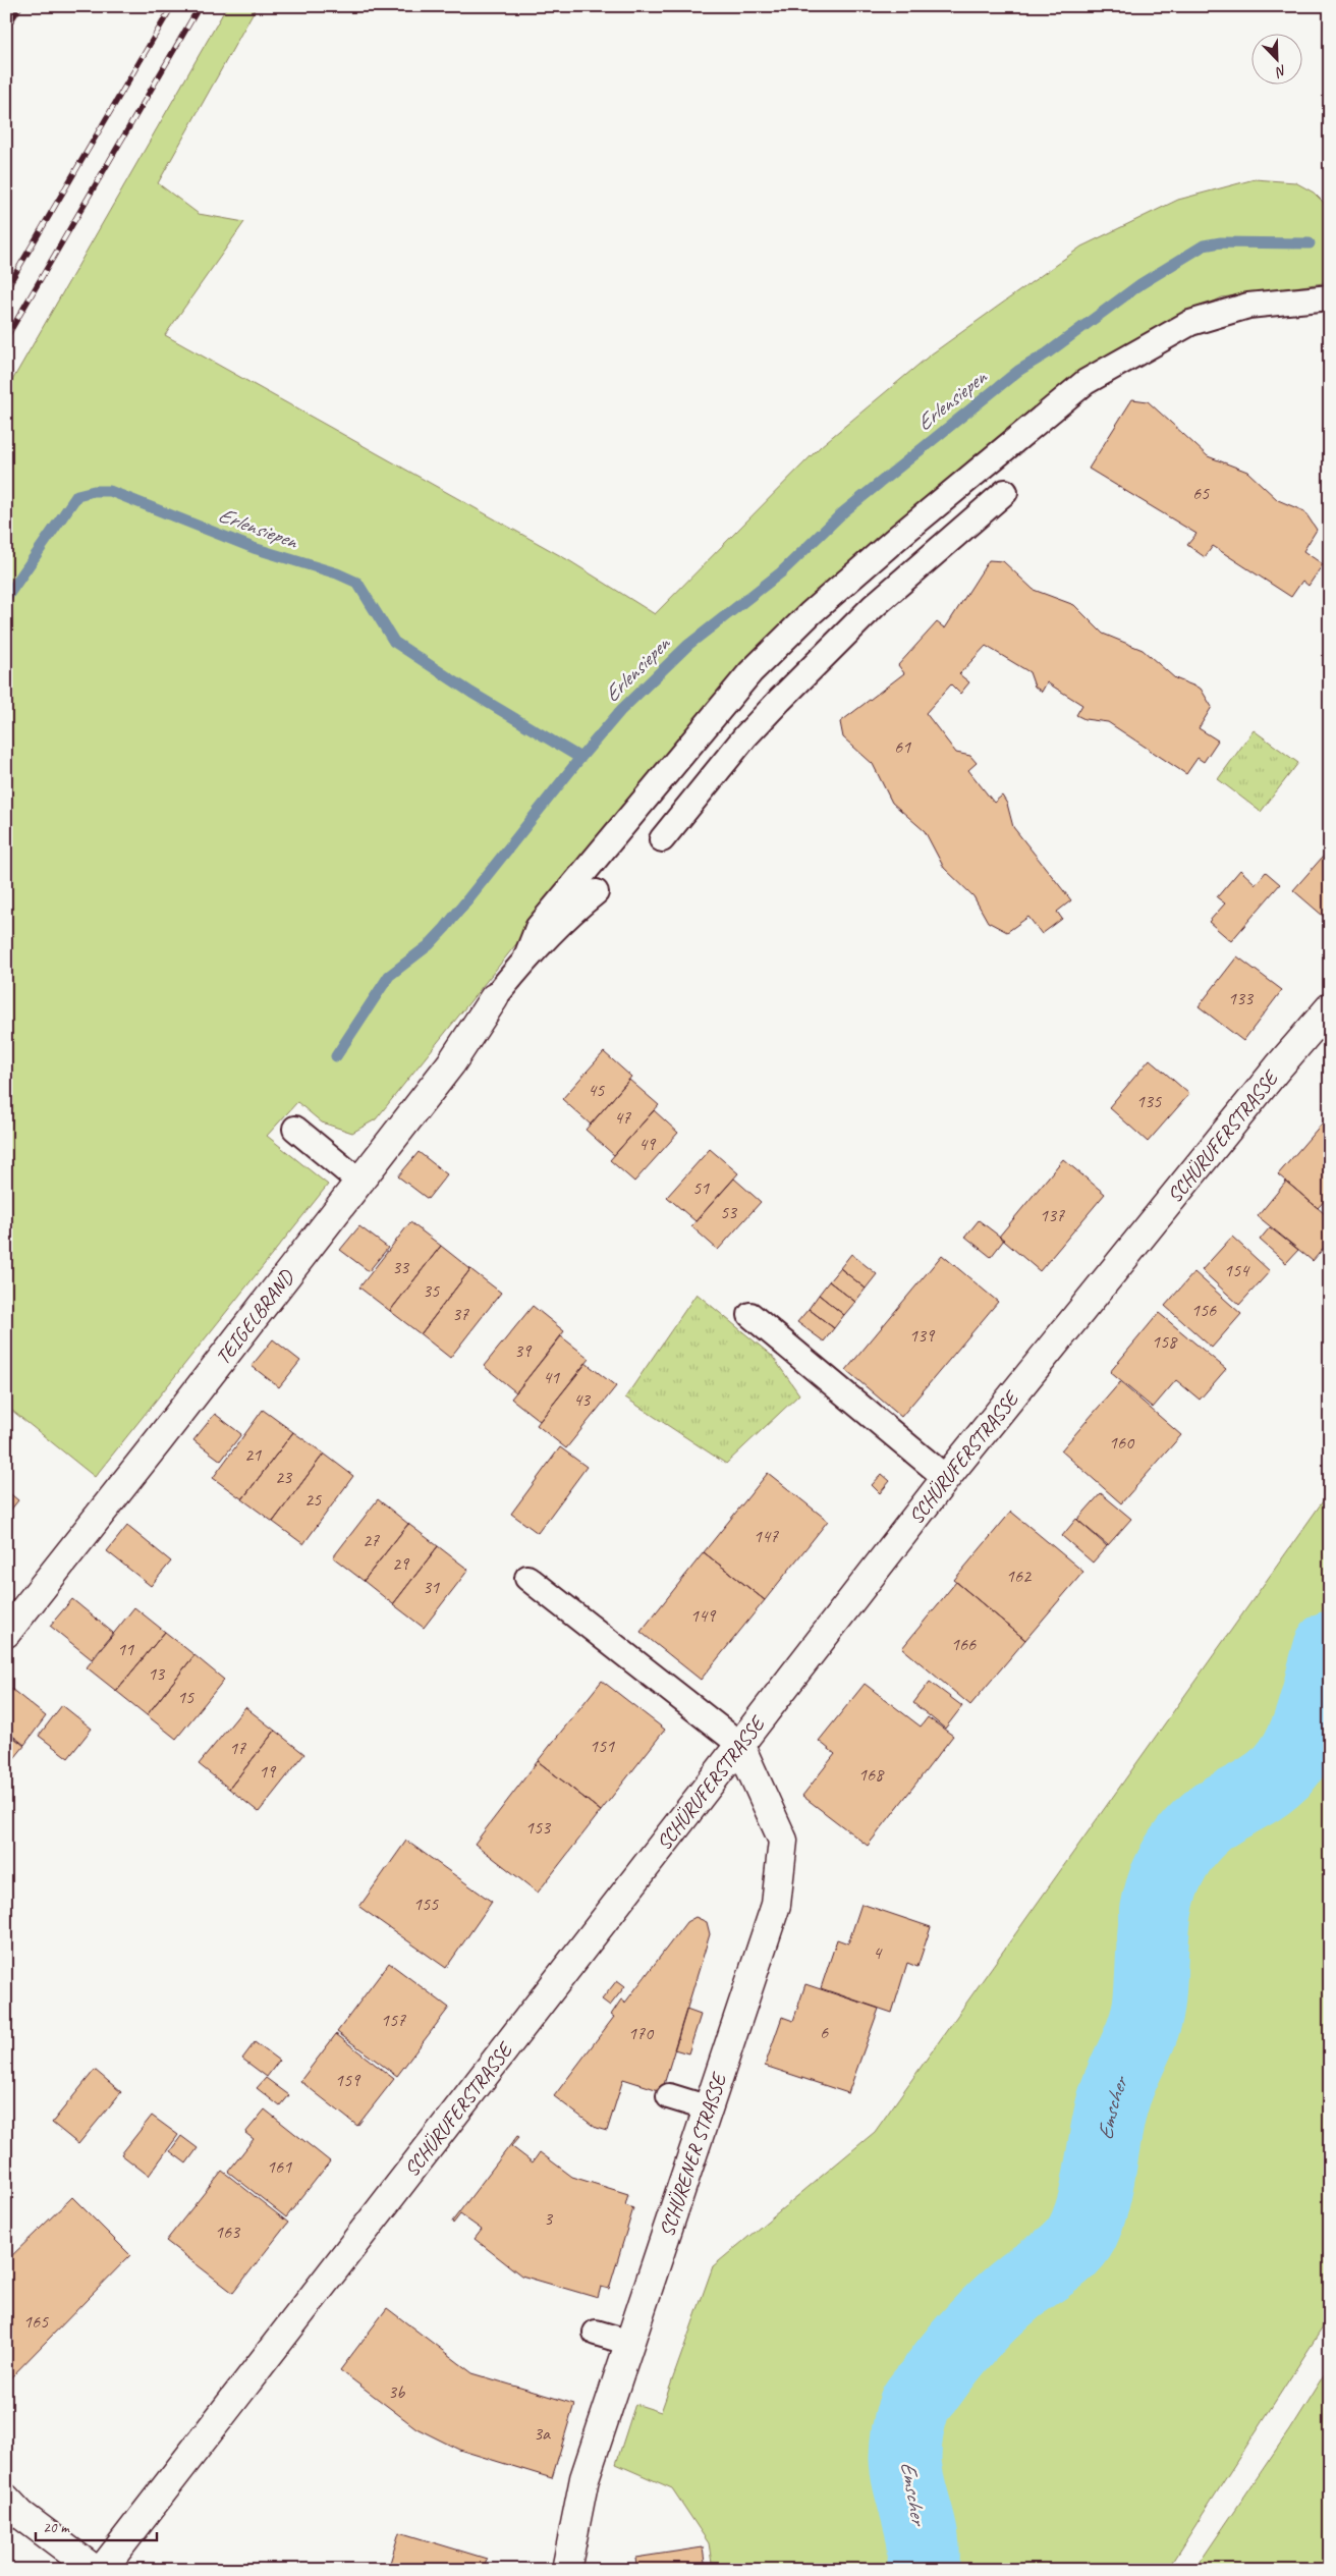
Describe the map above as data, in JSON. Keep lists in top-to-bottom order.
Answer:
{
  "streets": {
    "main road": ["SCHÜRUFERSTRASSE", "TEIGELBRAND", "SCHÜRENER STRASSE"]
  },
  "crossings": [
    ["SCHÜRUFERSTRASSE", "SCHÜRENER STRASSE"]
  ],
  "water": ["Erlensiepen", "Emscher"],
  "house_numbers": [
    "65",
    "61",
    "133",
    "45",
    "135",
    "47",
    "49",
    "51",
    "53",
    "137",
    "33",
    "154",
    "35",
    "156",
    "37",
    "139",
    "158",
    "39",
    "41",
    "43",
    "160",
    "21",
    "23",
    "25",
    "147",
    "27",
    "29",
    "162",
    "31",
    "149",
    "166",
    "11",
    "13",
    "15",
    "151",
    "17",
    "19",
    "168",
    "153",
    "155",
    "4",
    "157",
    "6",
    "170",
    "159",
    "161",
    "3",
    "163",
    "165",
    "3b",
    "3a"
  ],
  "scale_bar": "20 m",
  "north": "bottom right"
}
